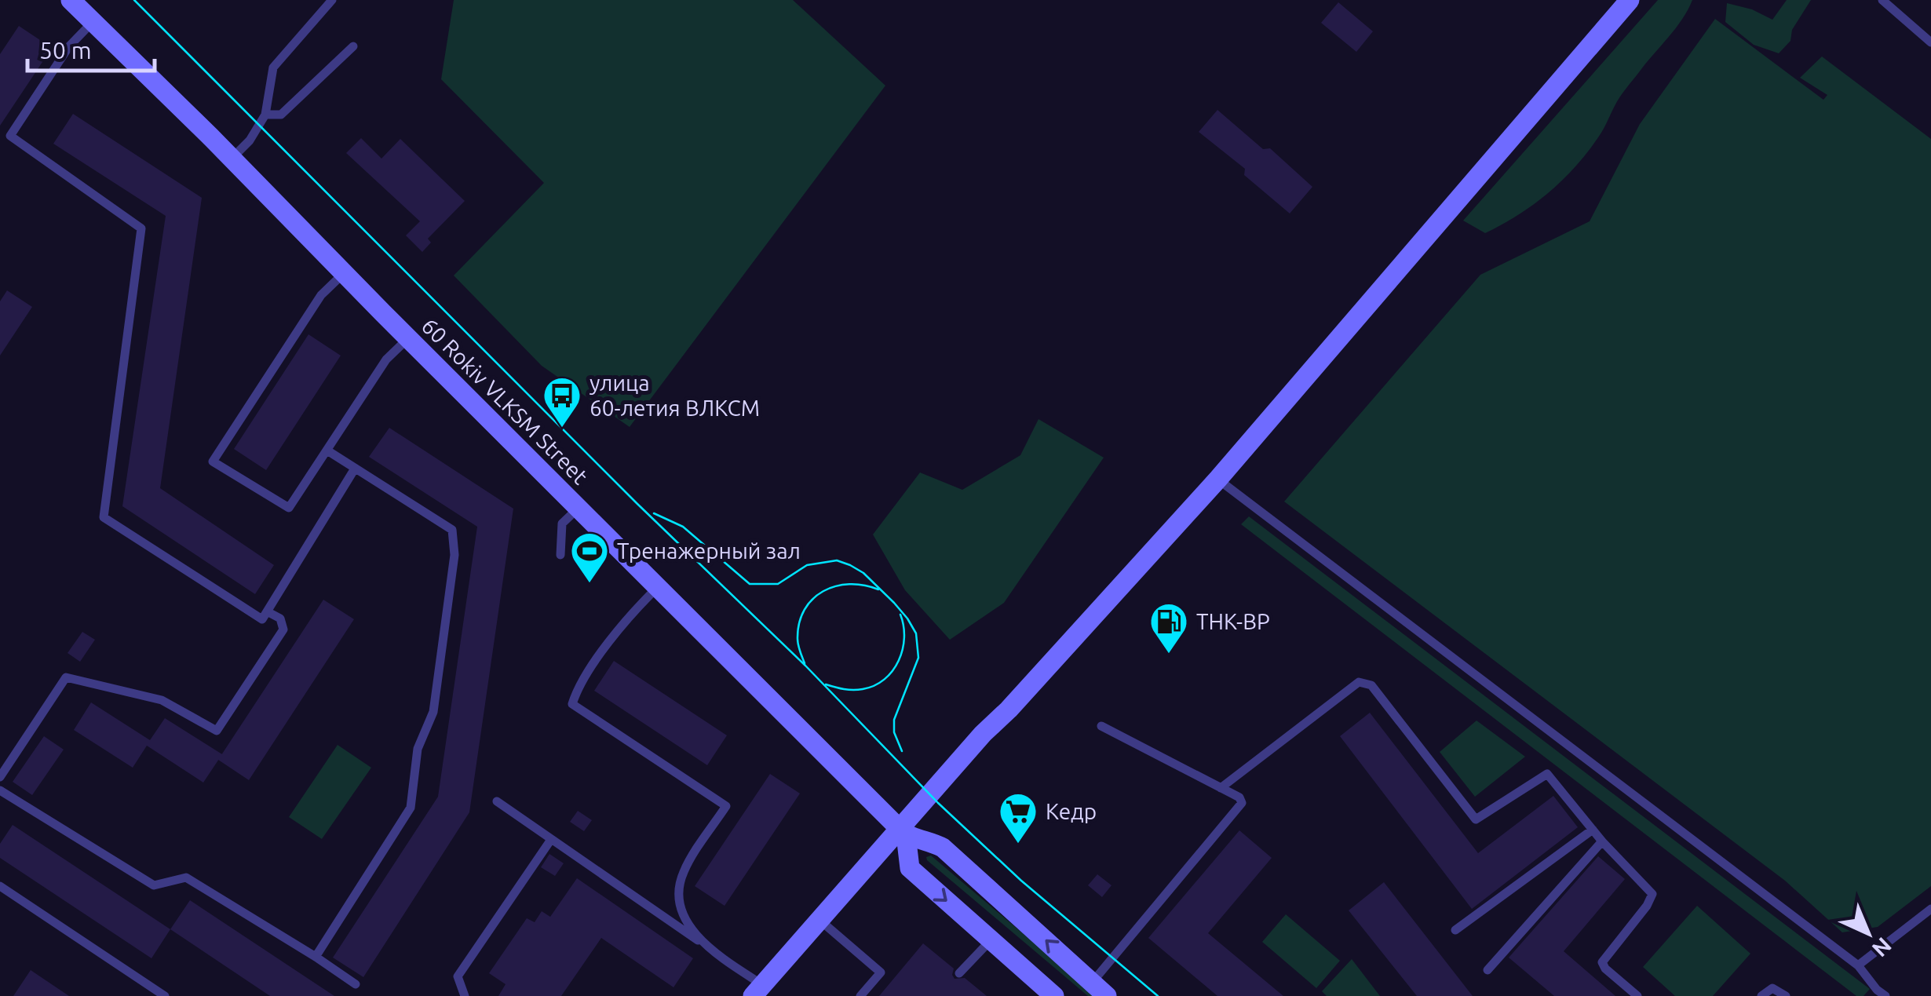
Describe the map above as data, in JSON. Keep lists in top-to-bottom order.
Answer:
{
  "streets": {
    "street": ["60 Rokiv VLKSM Street"]
  },
  "places": {
    "bus stop": ["улица 60-летия ВЛКСМ"],
    "sports": ["Тренажерный зал"],
    "fuel station": ["ТНК-ВР"],
    "supermarket": ["Кедр"]
  },
  "scale_bar": "50 m",
  "north": "bottom right"
}
